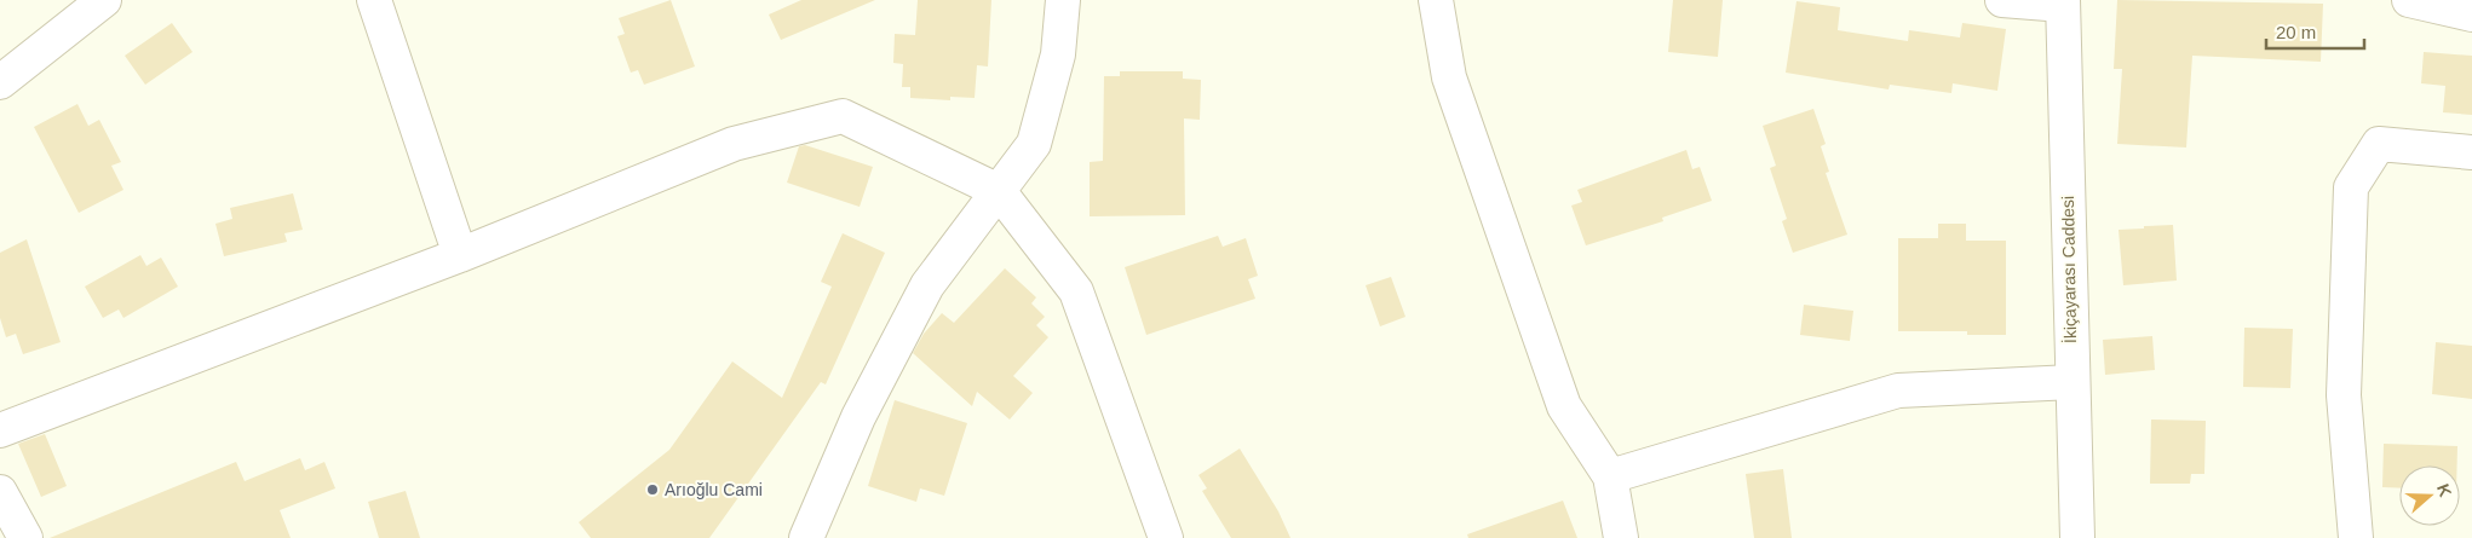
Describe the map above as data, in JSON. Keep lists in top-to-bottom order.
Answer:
{
  "streets": {
    "street": ["İkiçayarası Caddesi"]
  },
  "places": ["Arıoğlu Cami"],
  "scale_bar": "20 m",
  "north": "right"
}
